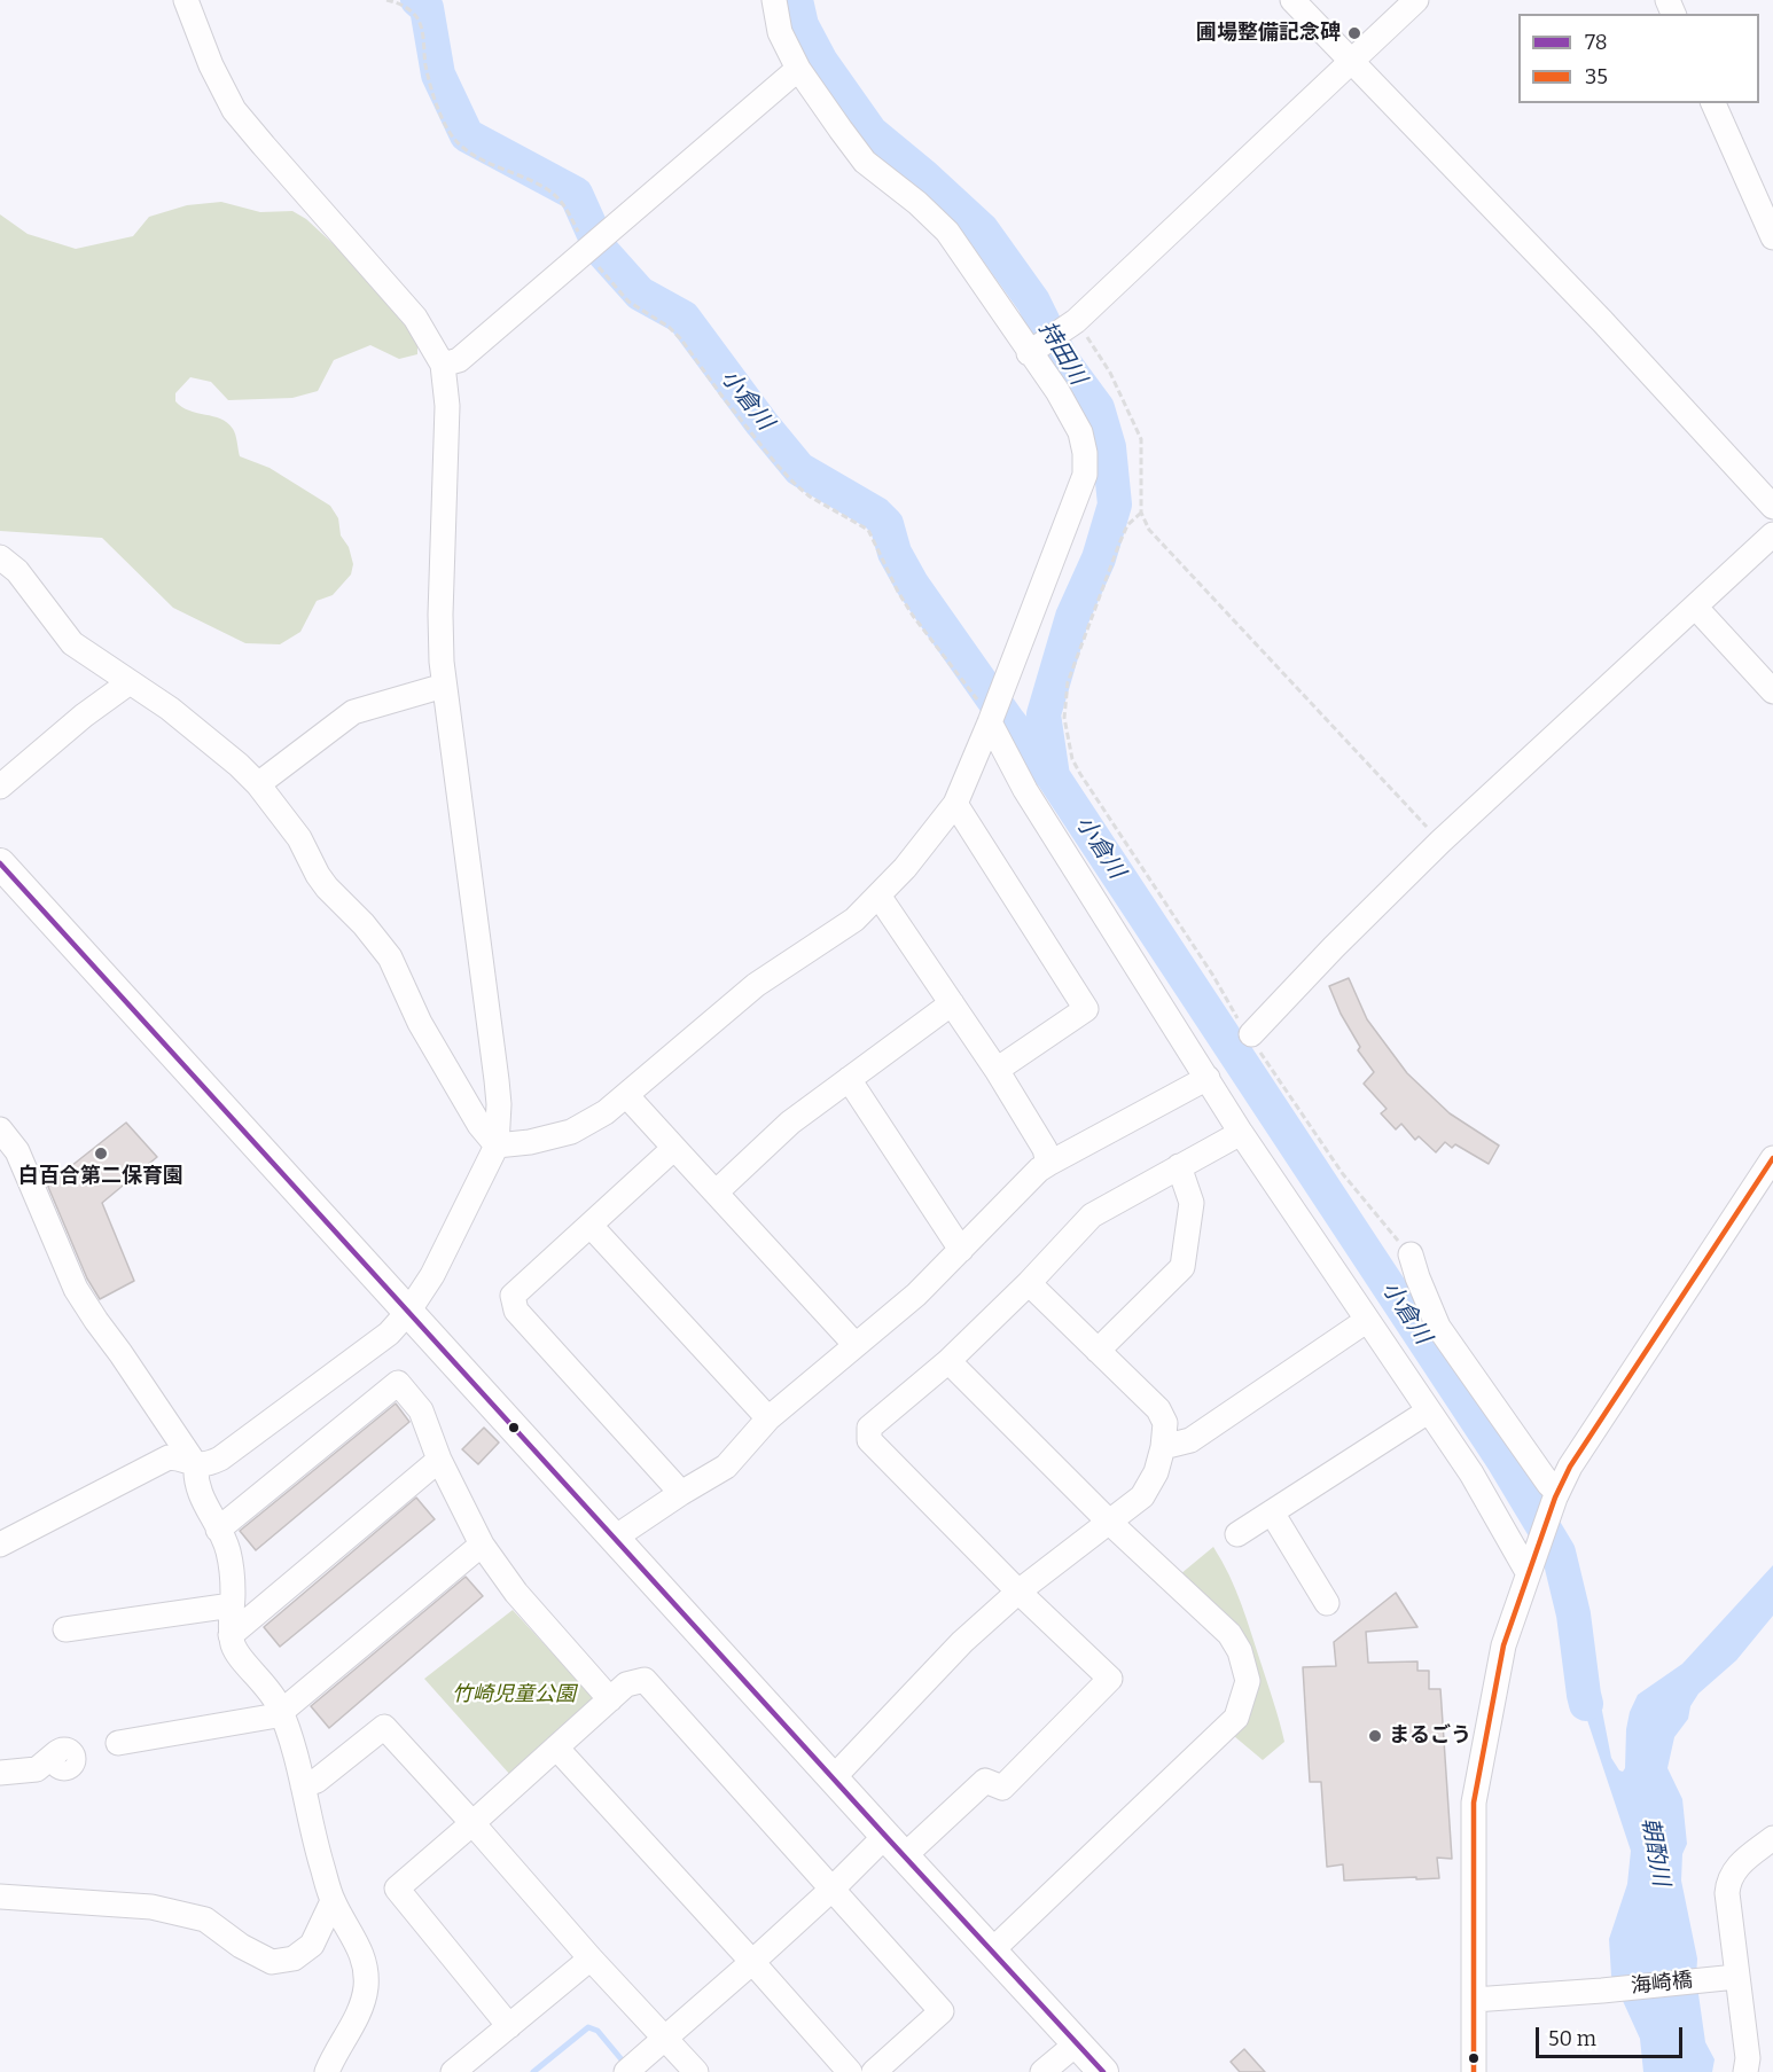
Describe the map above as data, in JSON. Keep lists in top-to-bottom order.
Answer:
{
  "streets": {
    "street": ["海崎橋"]
  },
  "water": ["持田川", "小倉川", "朝酌川"],
  "parks": ["竹崎児童公園"],
  "places": ["圃場整備記念碑", "白百合第二保育園", "まるごう"],
  "lines": ["transit line 78", "transit line 35"],
  "legend": ["78", "35"],
  "scale_bar": "50 m"
}
